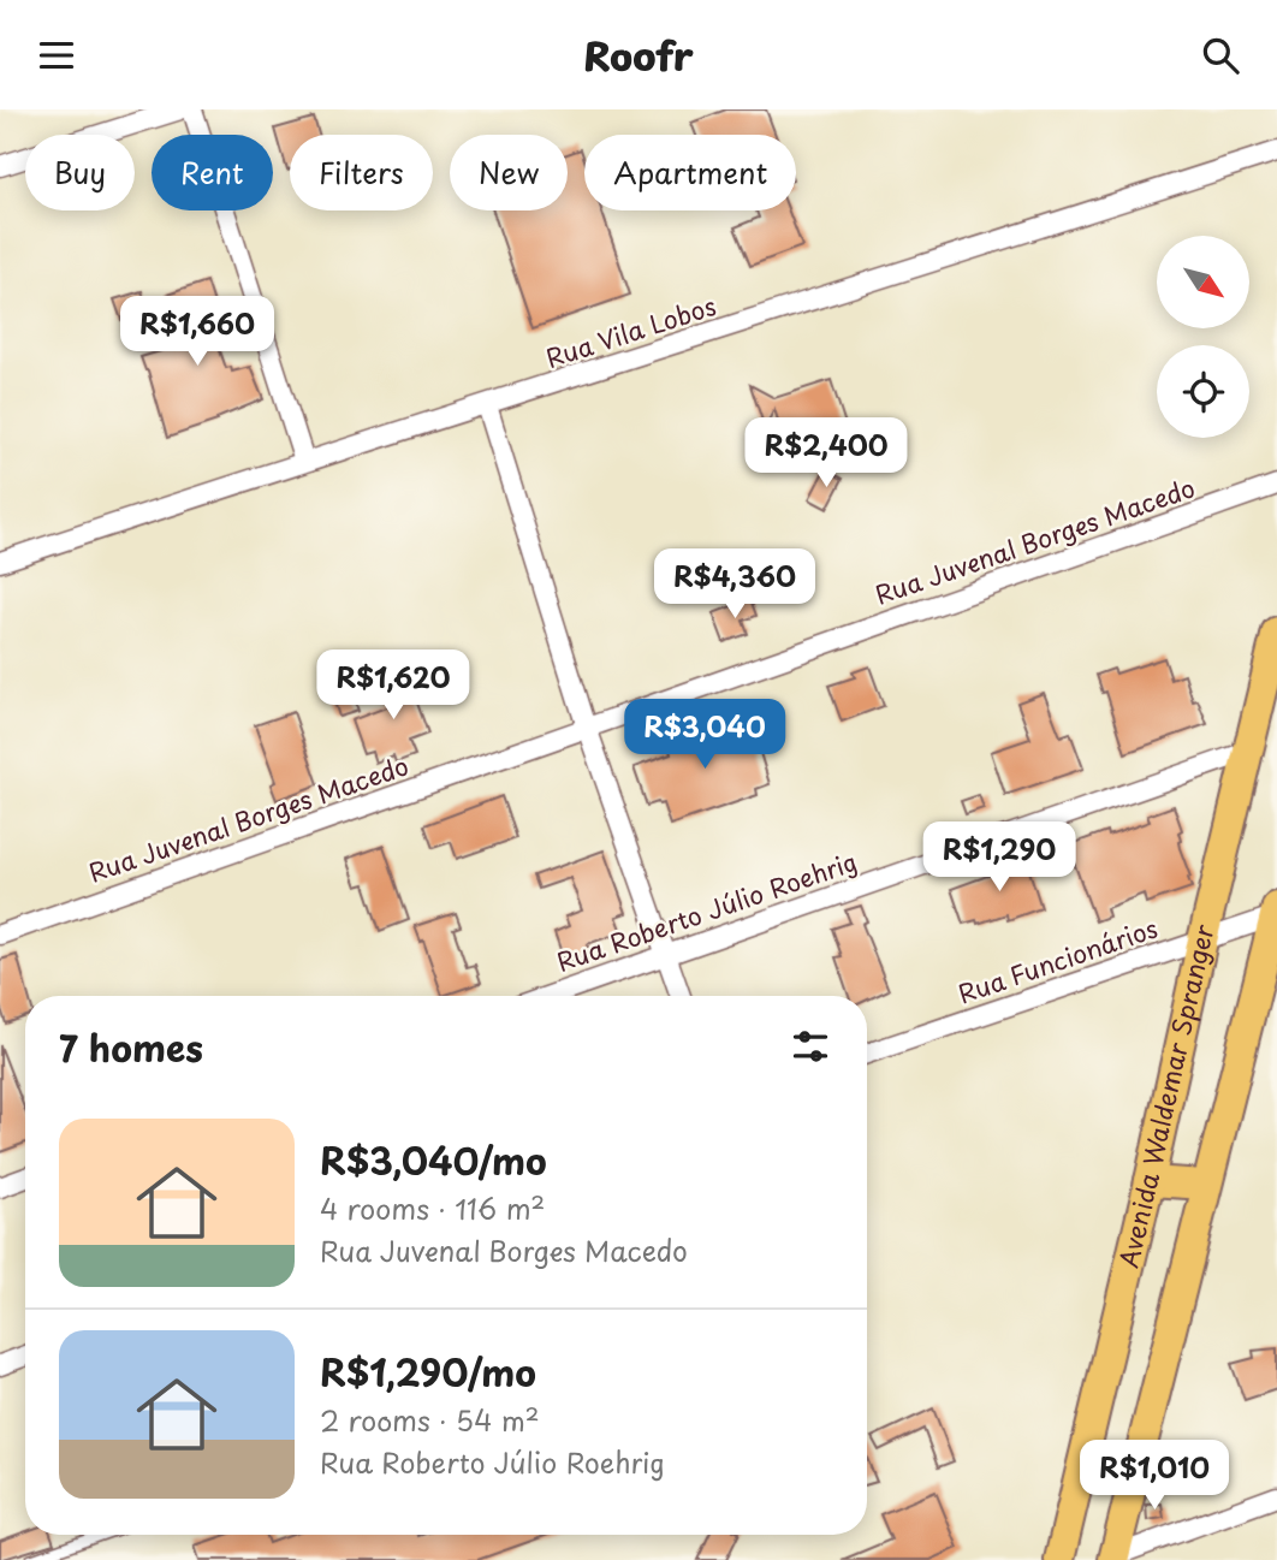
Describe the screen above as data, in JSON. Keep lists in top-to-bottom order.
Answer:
{
  "streets": {
    "main road": ["Avenida Waldemar Spranger"],
    "street": [
      "Rua Vila Lobos",
      "Rua Juvenal Borges Macedo",
      "Rua Roberto Júlio Roehrig",
      "Rua Funcionários"
    ]
  },
  "crossings": [
    ["Rua Roberto Júlio Roehrig", "Avenida Waldemar Spranger"],
    ["Rua Funcionários", "Avenida Waldemar Spranger"]
  ],
  "north": "bottom right",
  "page": {
    "header": "Roofr",
    "chip": [
      "Buy",
      "Rent",
      "Filters",
      "New",
      "Apartment"
    ],
    "price": [
      "R$1,660",
      "R$2,400",
      "R$4,360",
      "R$1,620",
      "R$3,040",
      "R$1,290",
      "R$1,010"
    ],
    "heading": "7 homes",
    "list": [
      {
        "name": "R$3,040/mo",
        "note": "4 rooms · 116 m² · Rua Juvenal Borges Macedo"
      },
      {
        "name": "R$1,290/mo",
        "note": "2 rooms · 54 m² · Rua Roberto Júlio Roehrig"
      }
    ]
  }
}
